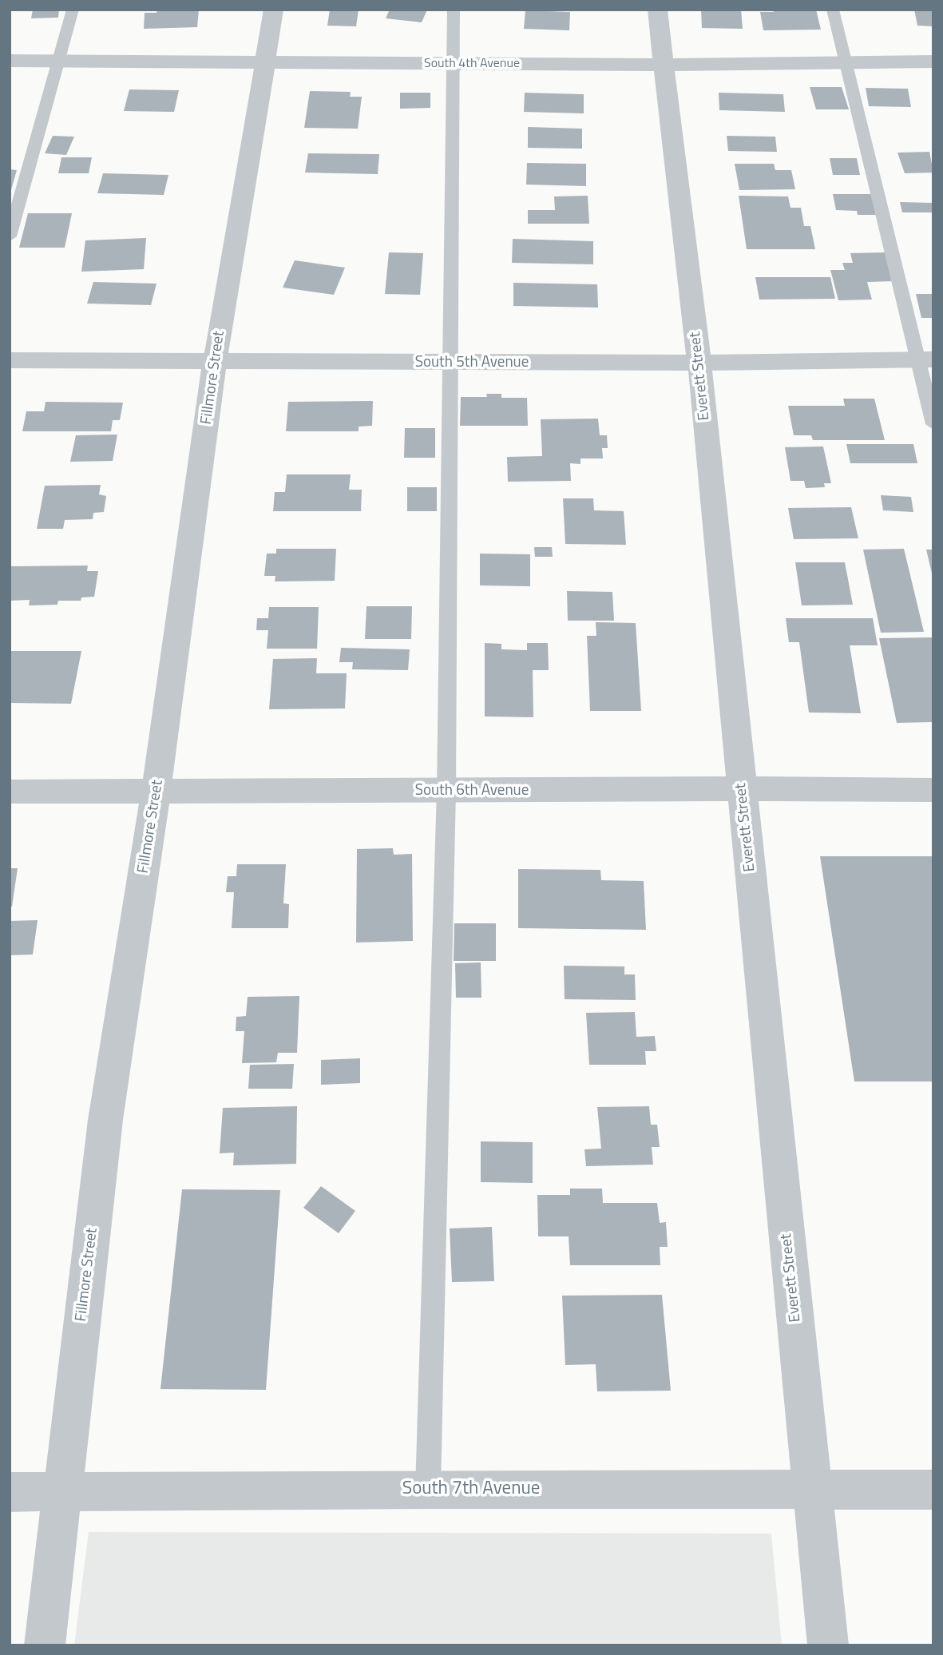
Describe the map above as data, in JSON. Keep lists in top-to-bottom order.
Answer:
{
  "streets": {
    "street": [
      "South 4th Avenue",
      "South 5th Avenue",
      "Everett Street",
      "Fillmore Street",
      "South 6th Avenue",
      "South 7th Avenue"
    ]
  },
  "crossings": [
    ["South 4th Avenue", "Everett Street"],
    ["South 4th Avenue", "Fillmore Street"],
    ["South 5th Avenue", "Everett Street"],
    ["South 5th Avenue", "Fillmore Street"],
    ["Everett Street", "South 6th Avenue"],
    ["Everett Street", "South 7th Avenue"],
    ["Fillmore Street", "South 6th Avenue"],
    ["Fillmore Street", "South 7th Avenue"]
  ]
}
